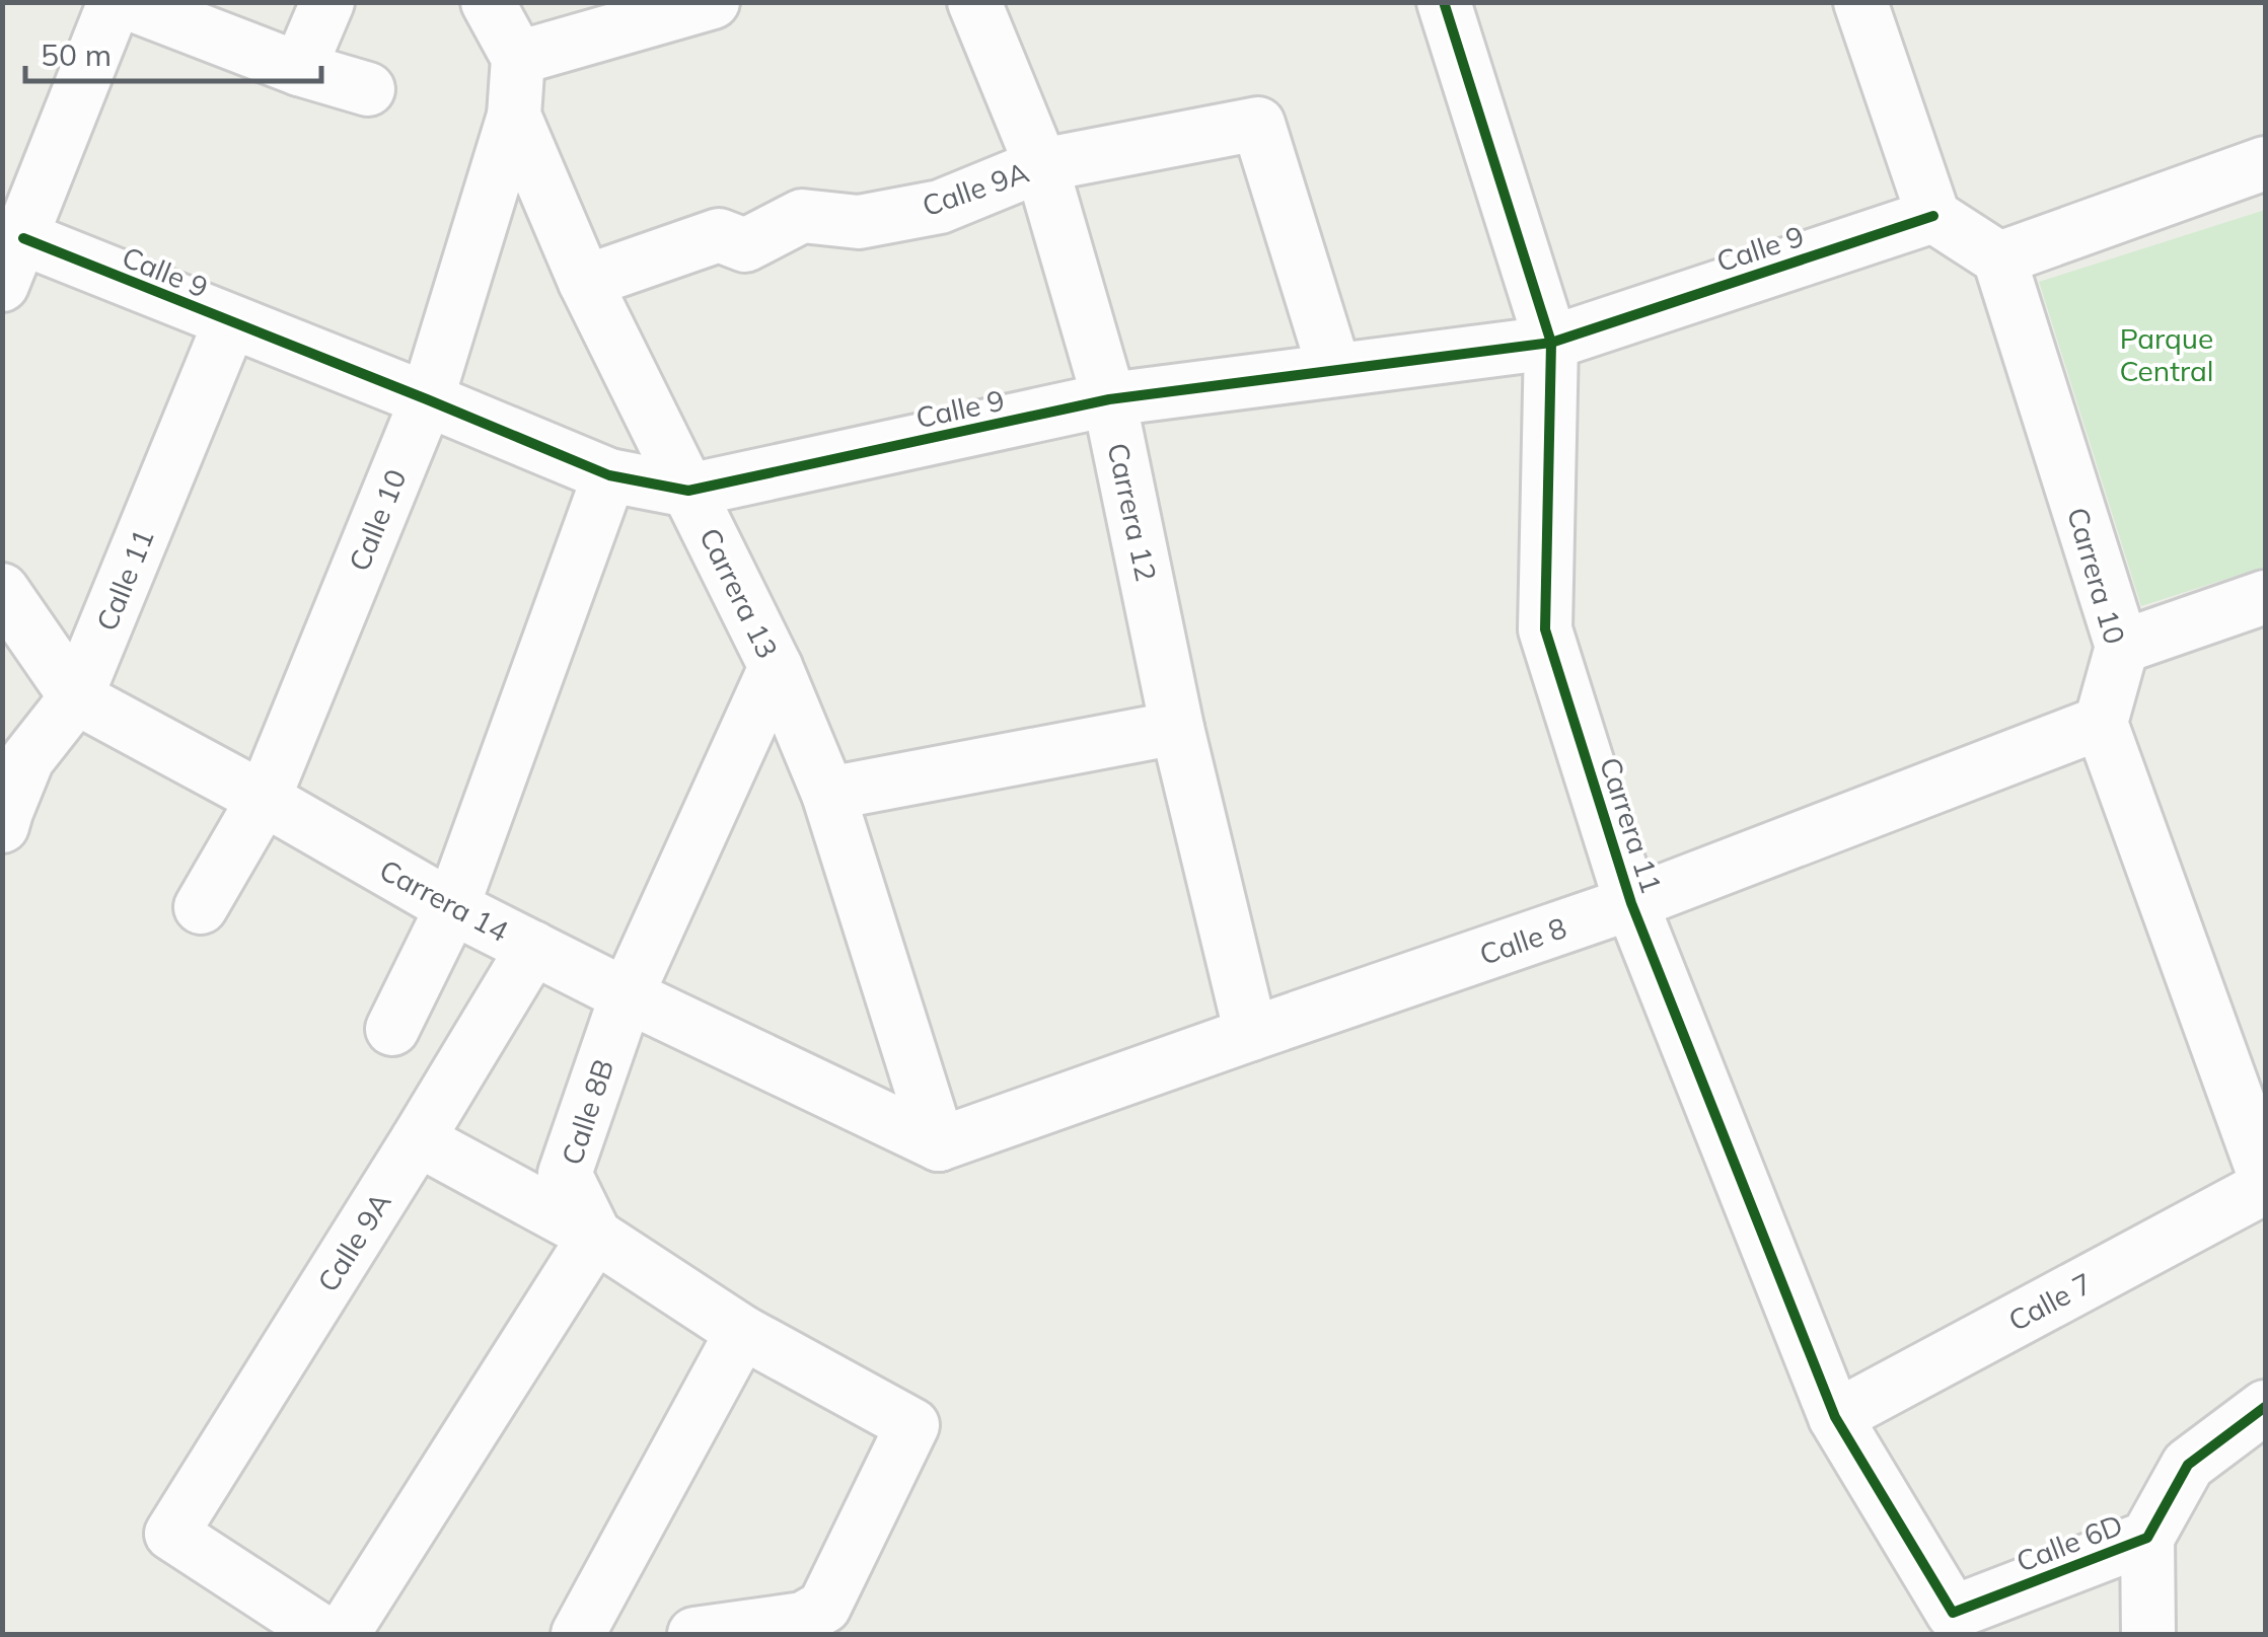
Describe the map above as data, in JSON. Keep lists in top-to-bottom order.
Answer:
{
  "streets": {
    "street": [
      "Calle 9A",
      "Calle 9",
      "Carrera 12",
      "Calle 10",
      "Carrera 10",
      "Calle 11",
      "Carrera 13",
      "Carrera 11",
      "Carrera 14",
      "Calle 8",
      "Calle 8B",
      "Calle 7",
      "Calle 6D"
    ]
  },
  "crossings": [
    ["Calle 9A", "Calle 9"],
    ["Calle 9A", "Carrera 12"],
    ["Calle 9A", "Carrera 13"],
    ["Calle 9A", "Carrera 14"],
    ["Calle 9", "Carrera 12"],
    ["Calle 9", "Calle 10"],
    ["Calle 9", "Calle 11"],
    ["Calle 9", "Carrera 13"],
    ["Calle 9", "Carrera 11"],
    ["Carrera 12", "Calle 8"],
    ["Calle 10", "Carrera 13"],
    ["Calle 10", "Carrera 14"],
    ["Carrera 10", "Calle 8"],
    ["Calle 11", "Carrera 14"],
    ["Carrera 13", "Carrera 14"],
    ["Carrera 13", "Calle 8"],
    ["Carrera 13", "Calle 8B"],
    ["Carrera 11", "Calle 8"],
    ["Carrera 11", "Calle 7"],
    ["Carrera 11", "Calle 6D"],
    ["Carrera 14", "Calle 8"],
    ["Carrera 14", "Calle 8B"]
  ],
  "parks": ["Parque Central"],
  "scale_bar": "50 m"
}
